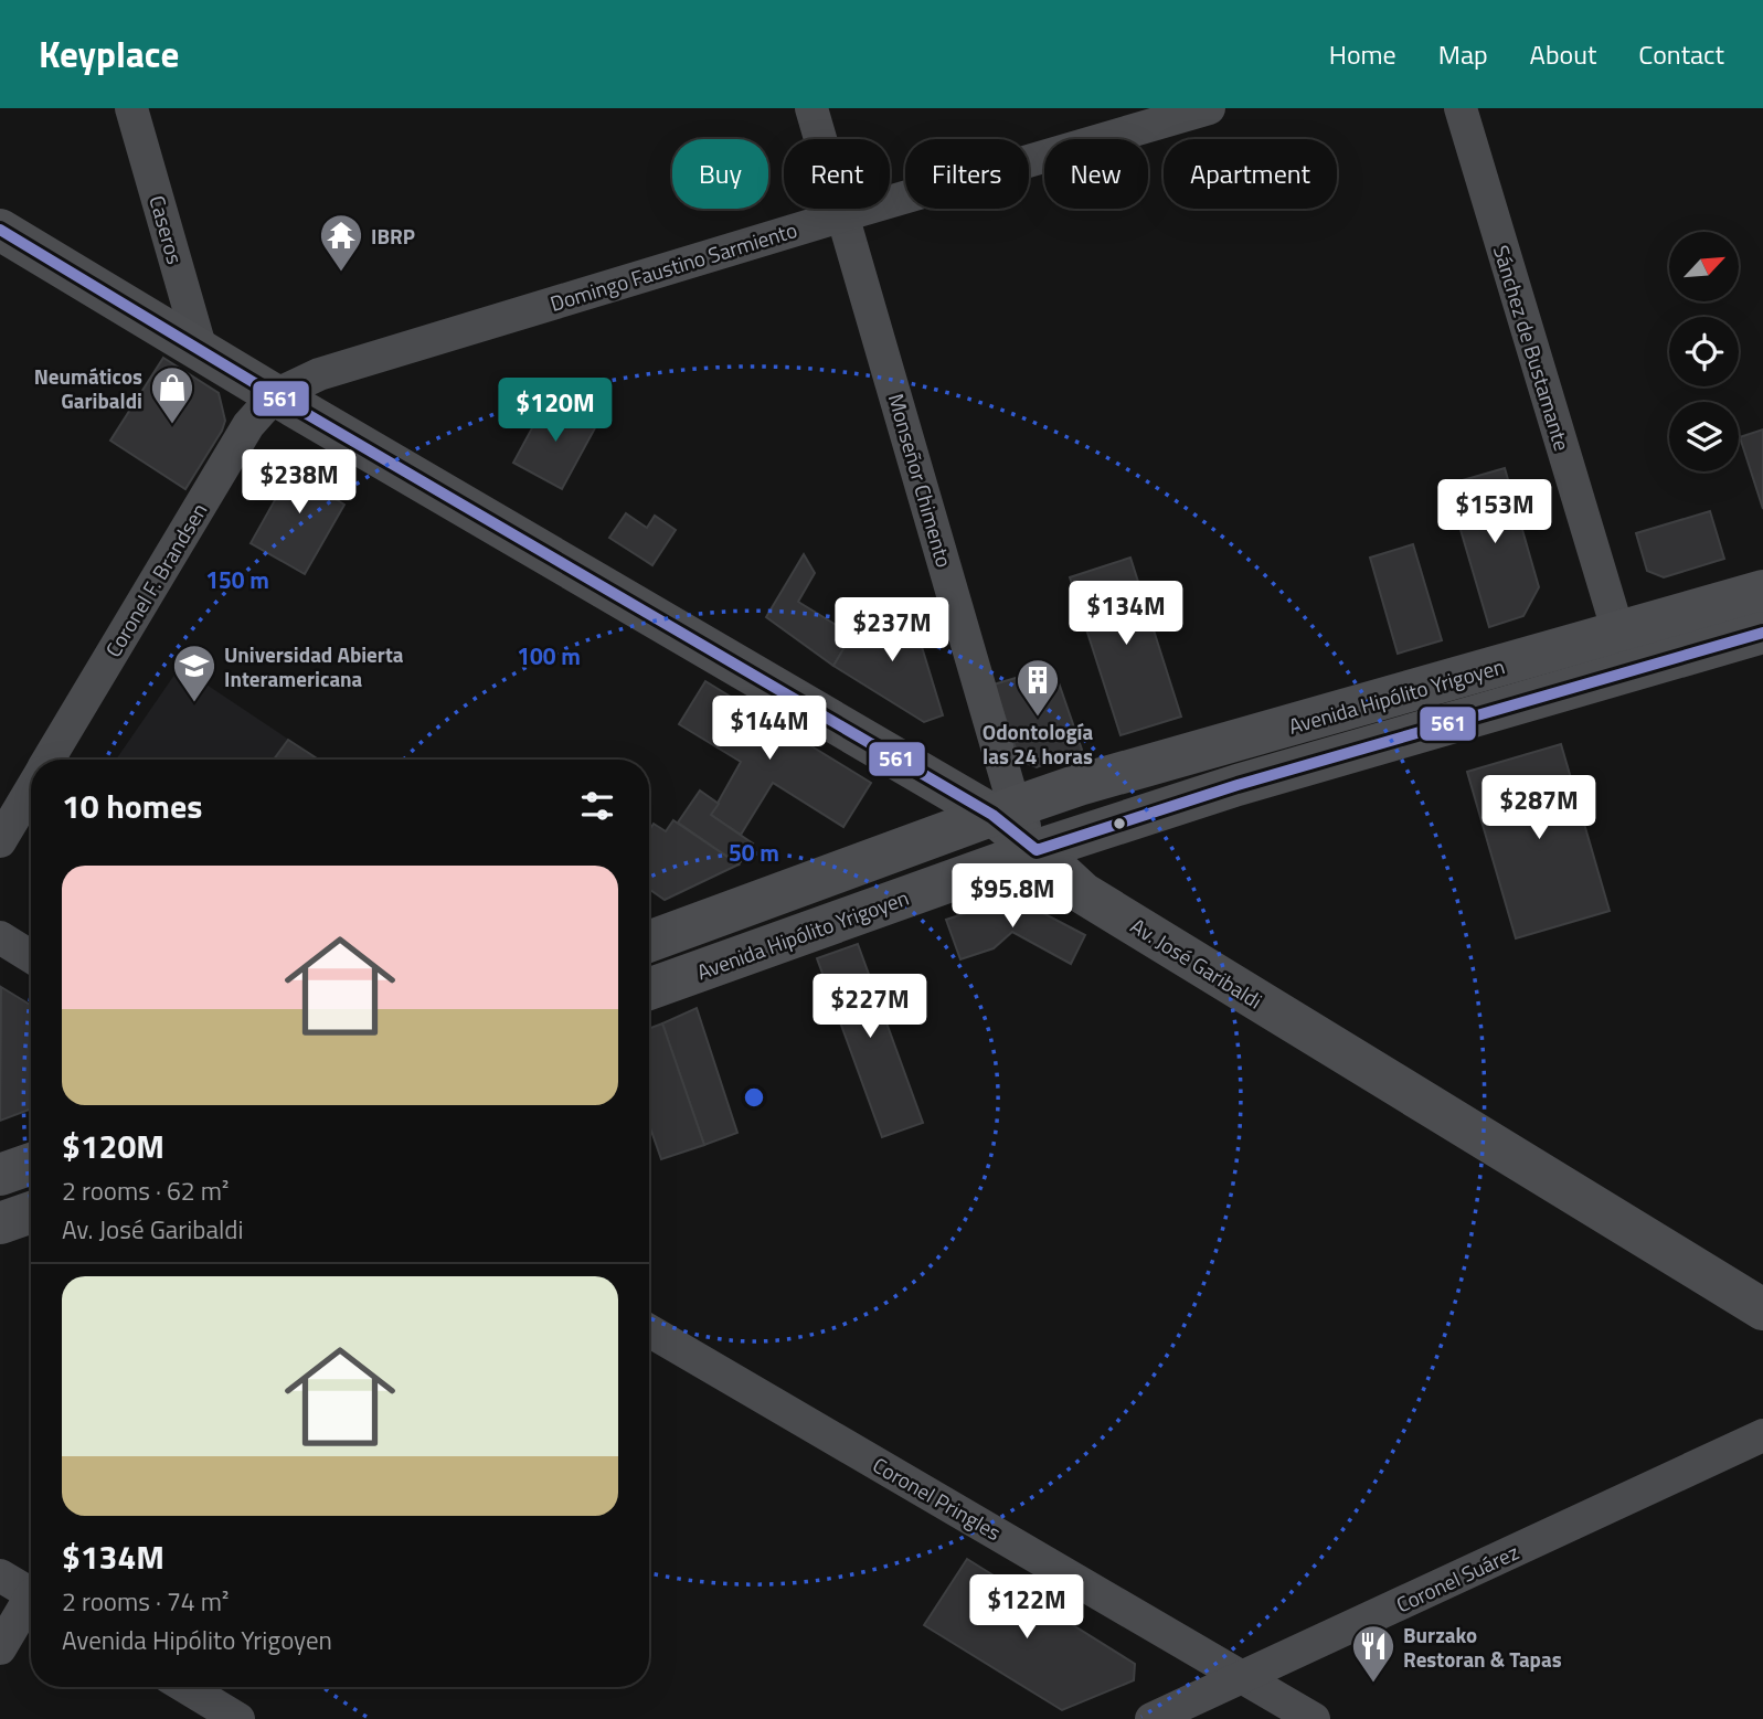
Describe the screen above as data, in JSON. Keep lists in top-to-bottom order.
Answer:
{
  "streets": {
    "main road": ["Avenida Hipólito Yrigoyen", "Av. José Garibaldi"],
    "street": [
      "Caseros",
      "Domingo Faustino Sarmiento",
      "Sánchez de Bustamante",
      "Monseñor Chimento",
      "Coronel F. Brandsen",
      "Coronel Pringles",
      "Coronel Suárez"
    ]
  },
  "crossings": [
    ["Caseros", "Av. José Garibaldi"],
    ["Domingo Faustino Sarmiento", "Monseñor Chimento"],
    ["Domingo Faustino Sarmiento", "Coronel F. Brandsen"],
    ["Domingo Faustino Sarmiento", "Av. José Garibaldi"],
    ["Sánchez de Bustamante", "Avenida Hipólito Yrigoyen"],
    ["Monseñor Chimento", "Avenida Hipólito Yrigoyen"],
    ["Monseñor Chimento", "Av. José Garibaldi"],
    ["Coronel F. Brandsen", "Av. José Garibaldi"],
    ["Avenida Hipólito Yrigoyen", "Av. José Garibaldi"],
    ["Coronel Pringles", "Coronel Suárez"]
  ],
  "places": {
    "temple": ["IBRP"],
    "shop": ["Neumáticos Garibaldi"],
    "school or university": ["Universidad Abierta Interamericana"],
    "building": ["Odontología las 24 horas"],
    "restaurant": ["Burzako Restoran & Tapas"]
  },
  "lines": ["transit line 561"],
  "north": "top right",
  "page": {
    "header": "Keyplace",
    "nav": [
      "Home",
      "Map",
      "About",
      "Contact"
    ],
    "chip": [
      "Buy",
      "Rent",
      "Filters",
      "New",
      "Apartment"
    ],
    "price": [
      "$120M",
      "$238M",
      "$153M",
      "$134M",
      "$237M",
      "$144M",
      "$287M",
      "$95.8M",
      "$227M",
      "$122M"
    ],
    "heading": "10 homes",
    "list": [
      {
        "name": "$120M",
        "note": "2 rooms · 62 m² · Av. José Garibaldi"
      },
      {
        "name": "$134M",
        "note": "2 rooms · 74 m² · Avenida Hipólito Yrigoyen"
      }
    ]
  },
  "rings": ["150 m", "100 m", "50 m"]
}
